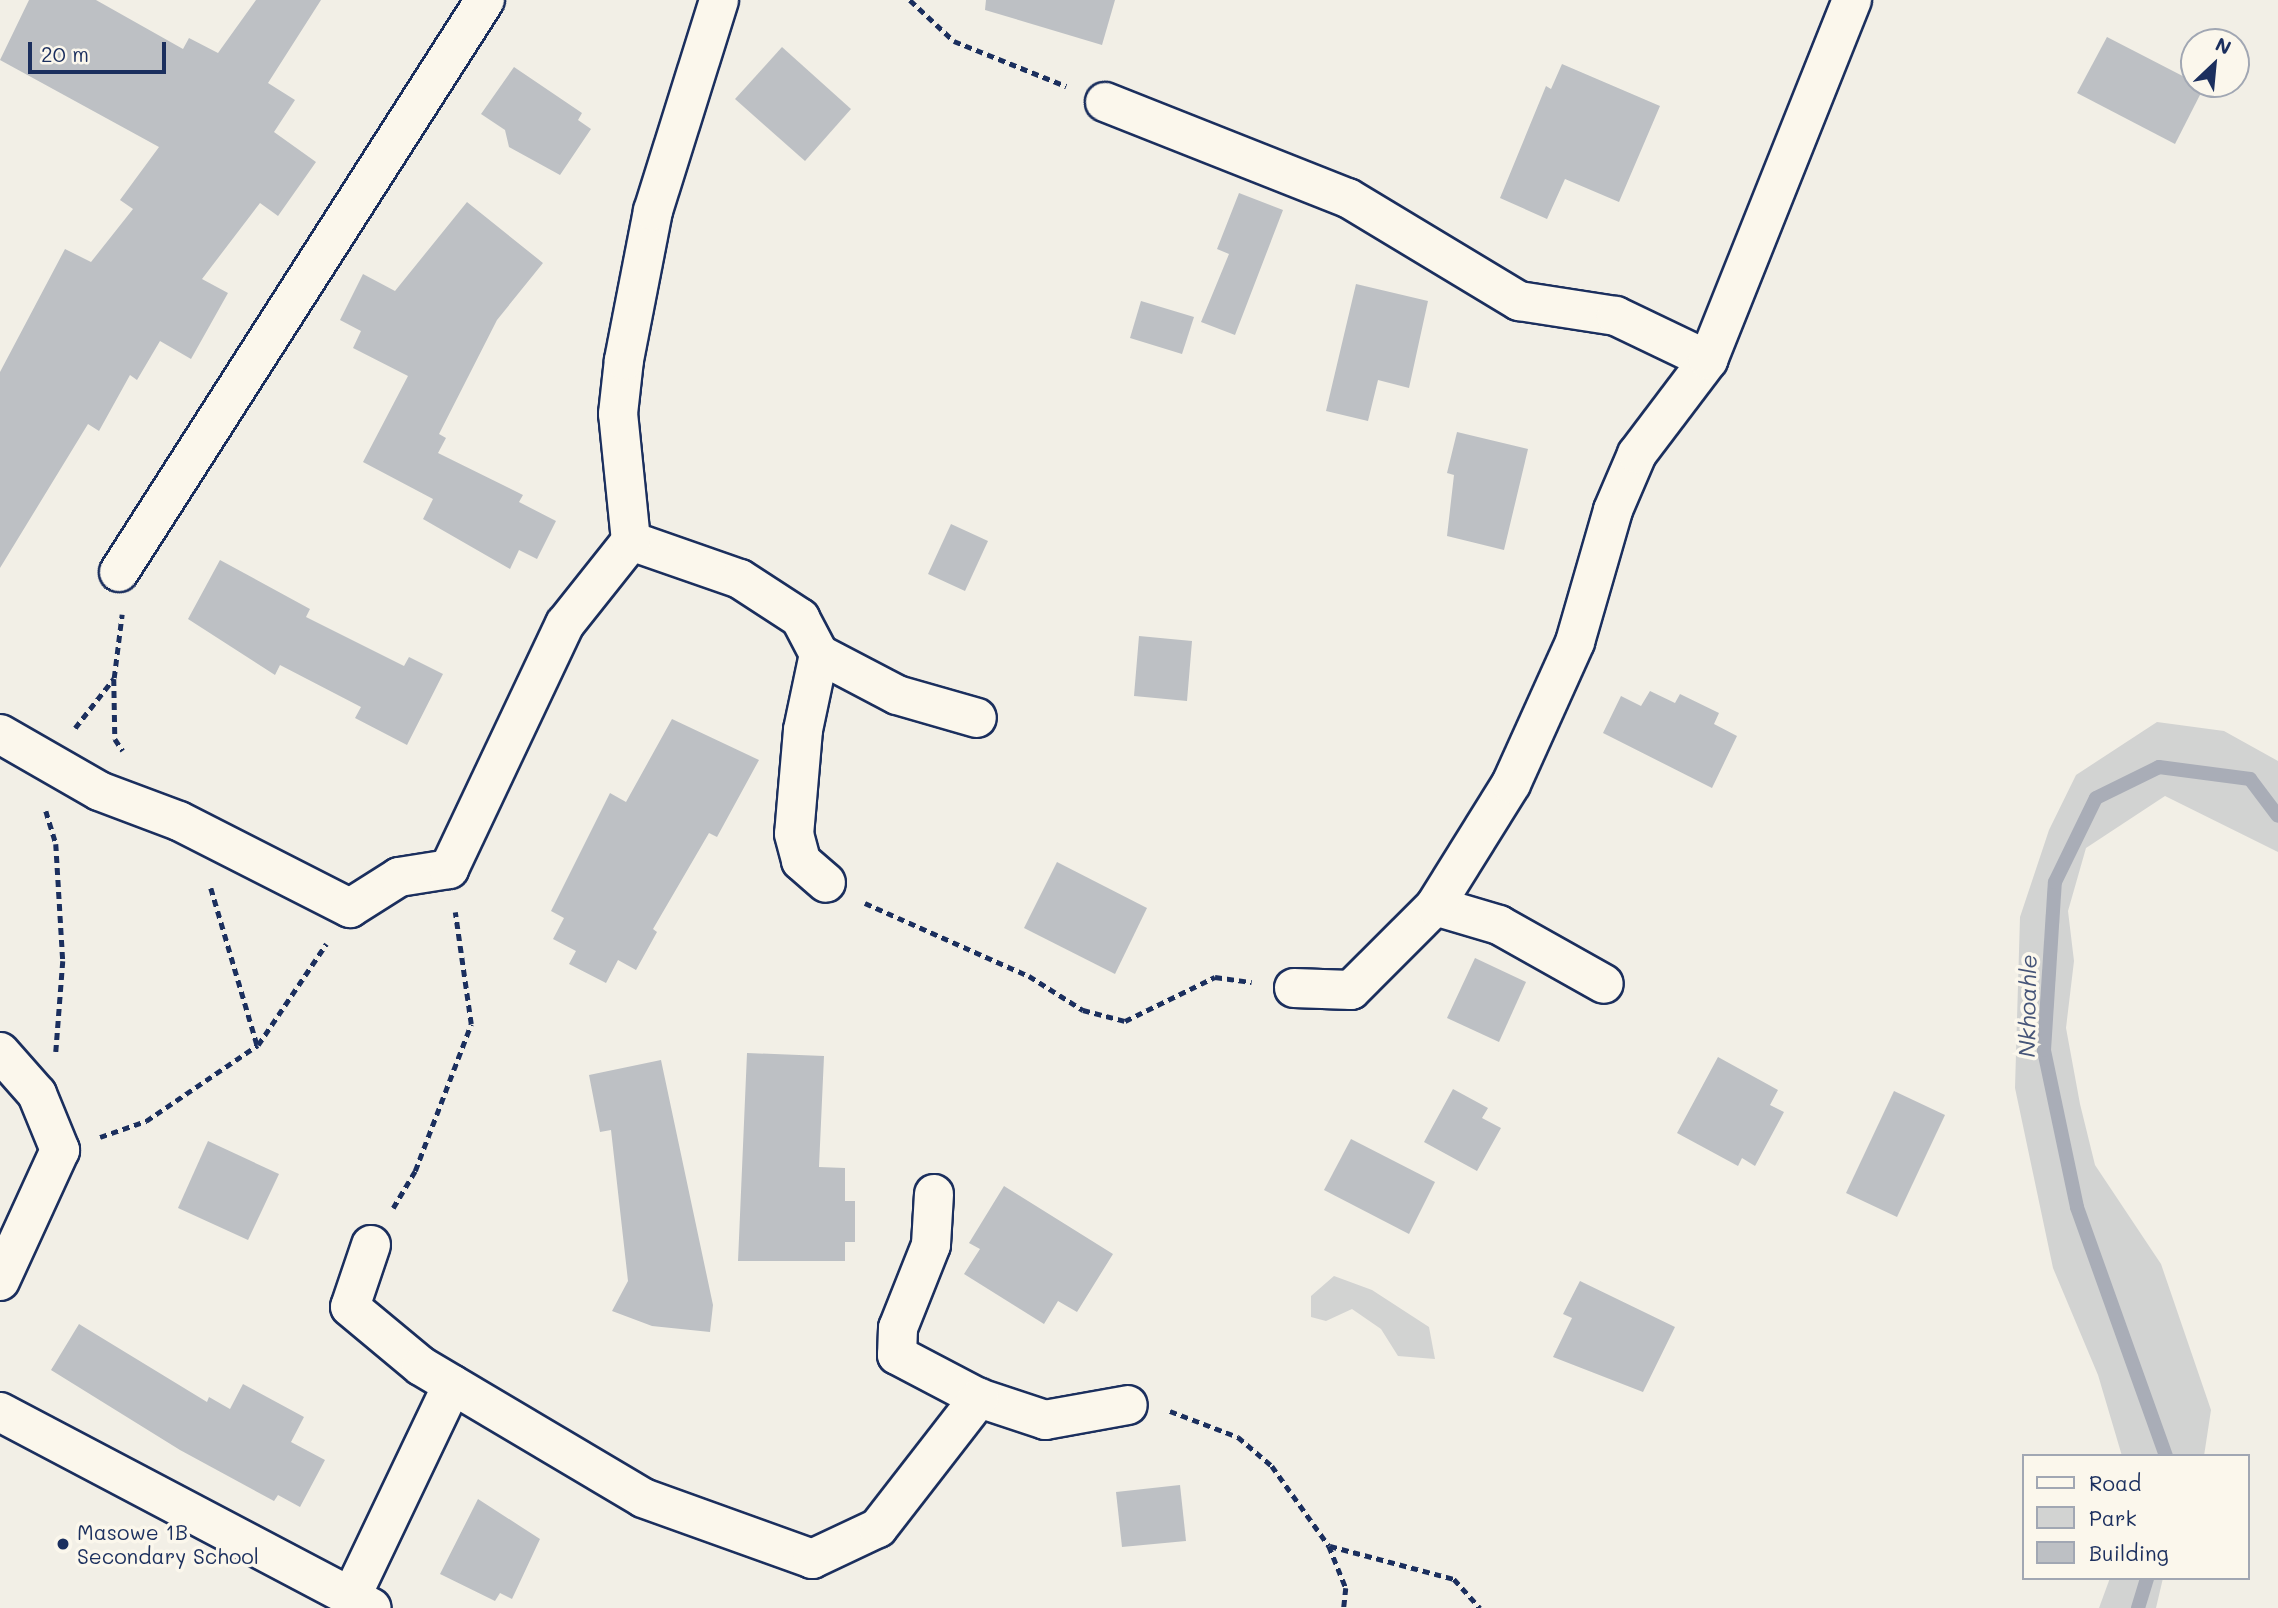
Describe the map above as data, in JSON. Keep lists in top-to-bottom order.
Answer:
{
  "water": ["Nkhoahle"],
  "places": ["Masowe 1B Secondary School"],
  "legend": ["Road", "Park", "Building"],
  "scale_bar": "20 m",
  "north": "top right"
}
